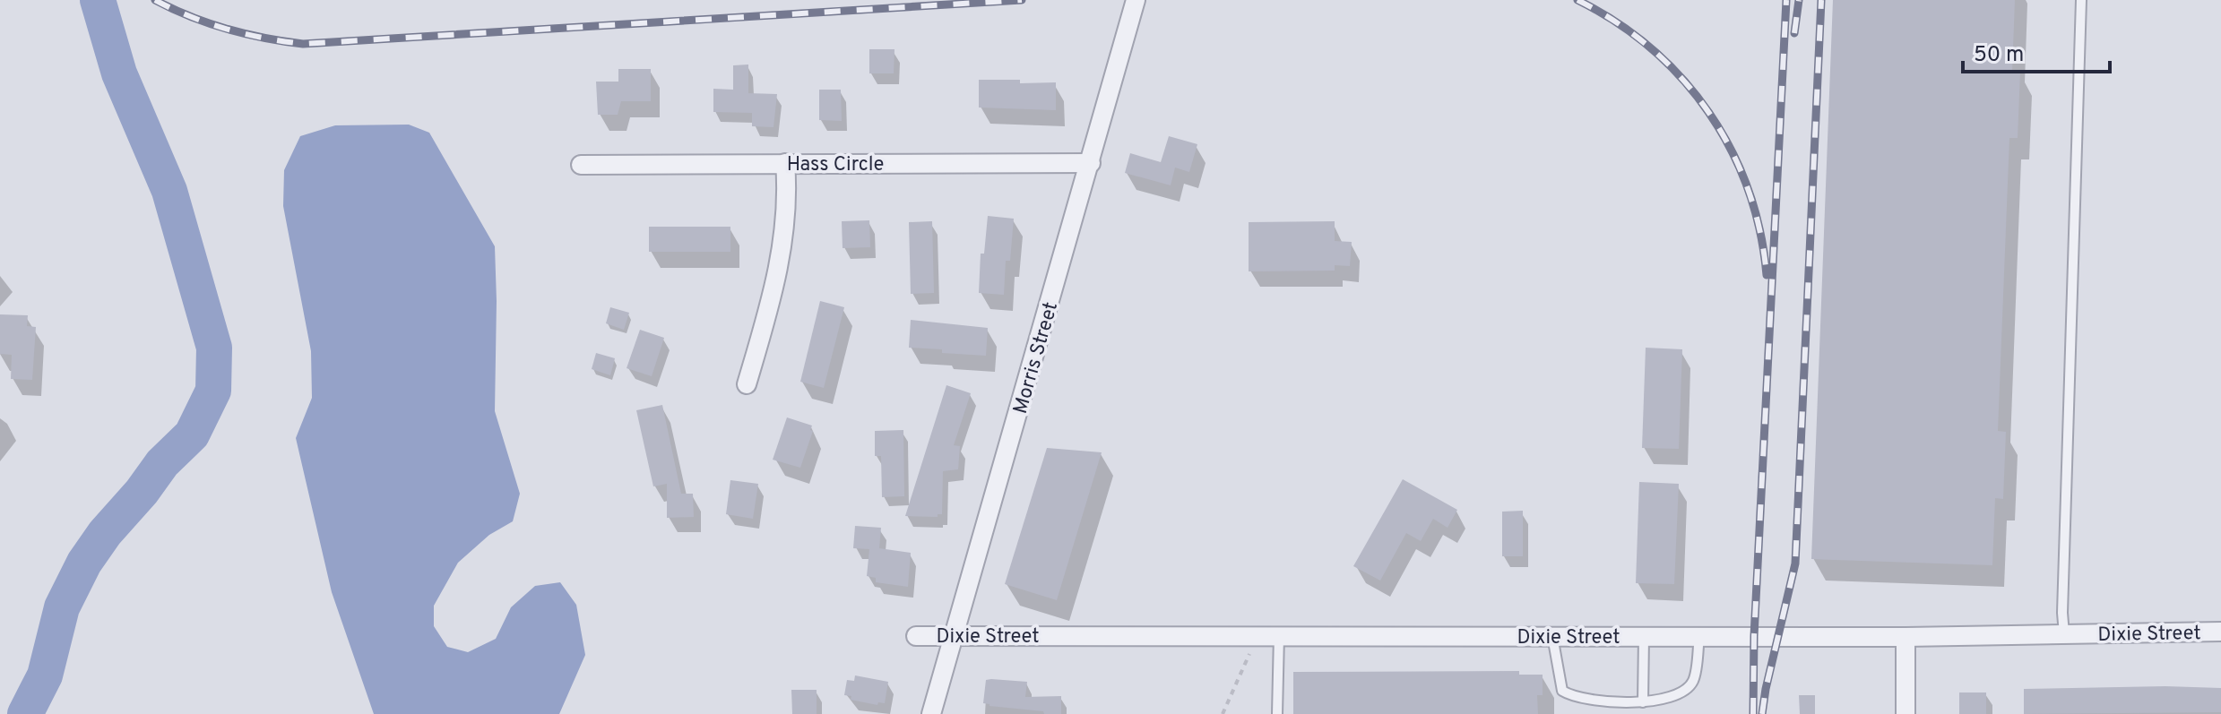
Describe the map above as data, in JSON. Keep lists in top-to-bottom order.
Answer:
{
  "streets": {
    "street": ["Hass Circle", "Morris Street", "Dixie Street"]
  },
  "crossings": [
    ["Hass Circle", "Morris Street"],
    ["Morris Street", "Dixie Street"]
  ],
  "scale_bar": "50 m"
}
